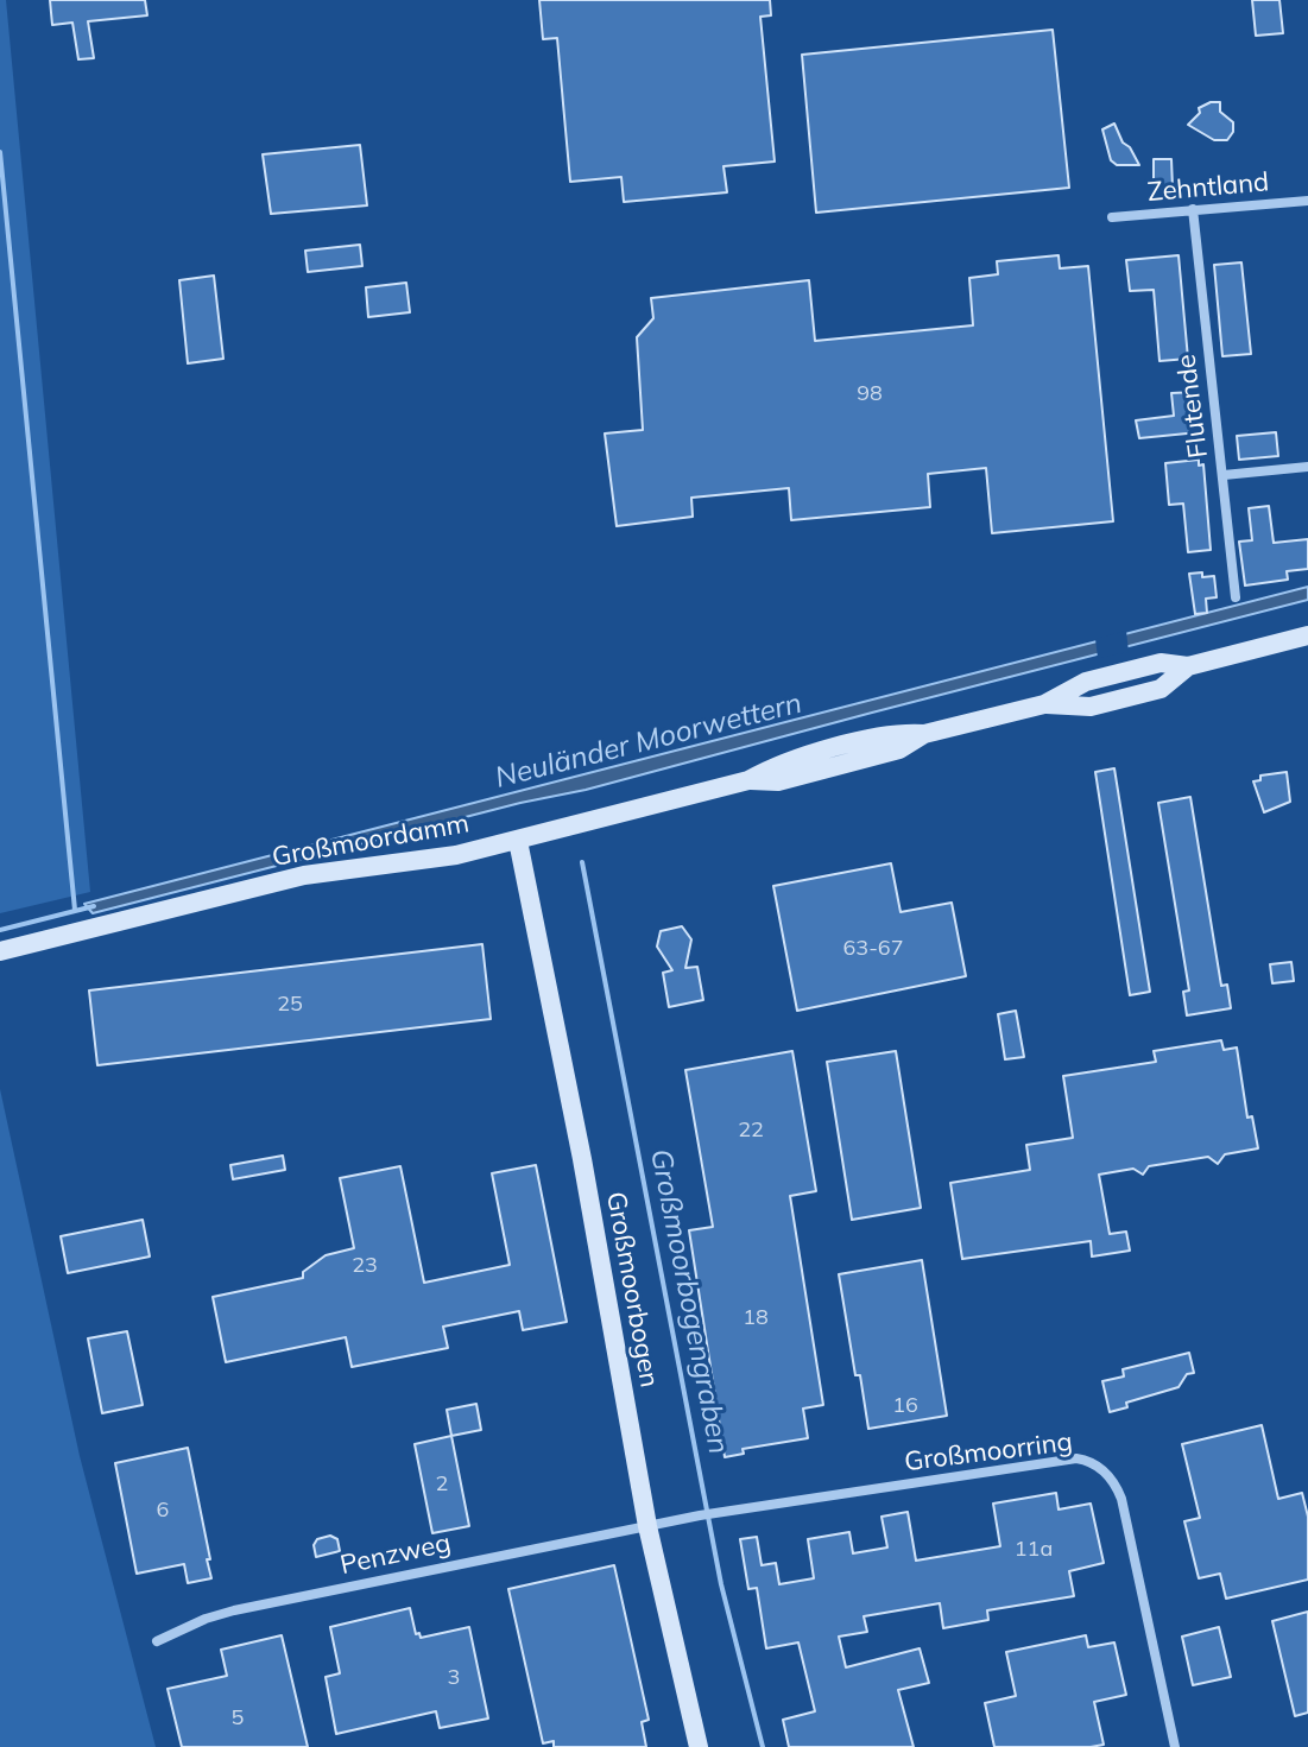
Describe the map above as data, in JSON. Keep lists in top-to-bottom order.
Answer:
{
  "streets": {
    "main road": ["Großmoordamm", "Großmoorbogen"],
    "street": [
      "Zehntland",
      "Flutende",
      "Großmoorring",
      "Penzweg"
    ]
  },
  "crossings": [
    ["Zehntland", "Flutende"],
    ["Großmoordamm", "Großmoorbogen"],
    ["Großmoorbogen", "Großmoorring"],
    ["Großmoorbogen", "Penzweg"],
    ["Großmoorring", "Penzweg"]
  ],
  "water": ["Neuländer Moorwettern", "Großmoorbogengraben"],
  "house_numbers": [
    "98",
    "63-67",
    "25",
    "22",
    "23",
    "18",
    "16",
    "2",
    "6",
    "11a",
    "3",
    "5"
  ]
}
